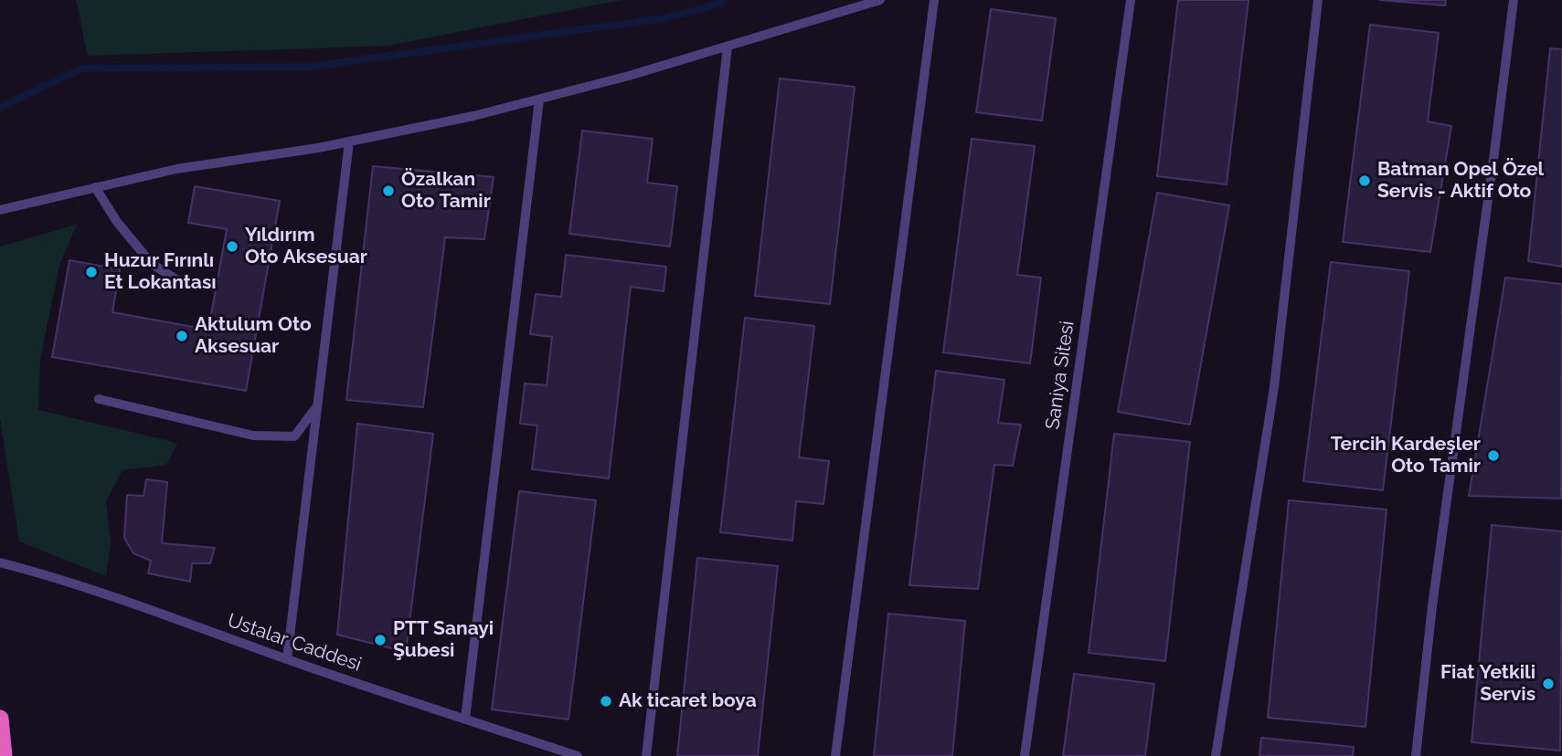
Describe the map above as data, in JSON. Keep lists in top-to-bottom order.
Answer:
{
  "streets": {
    "lane": ["Saniya Sitesi", "Ustalar Caddesi"]
  },
  "places": [
    "Batman Opel Özel Servis - Aktif Oto",
    "Özalkan Oto Tamir",
    "Yıldırım Oto Aksesuar",
    "Huzur Fırınlı Et Lokantası",
    "Aktulum Oto Aksesuar",
    "Tercih Kardeşler Oto Tamir",
    "PTT Sanayi Şubesi",
    "Fiat Yetkili Servis",
    "Ak ticaret boya"
  ]
}
